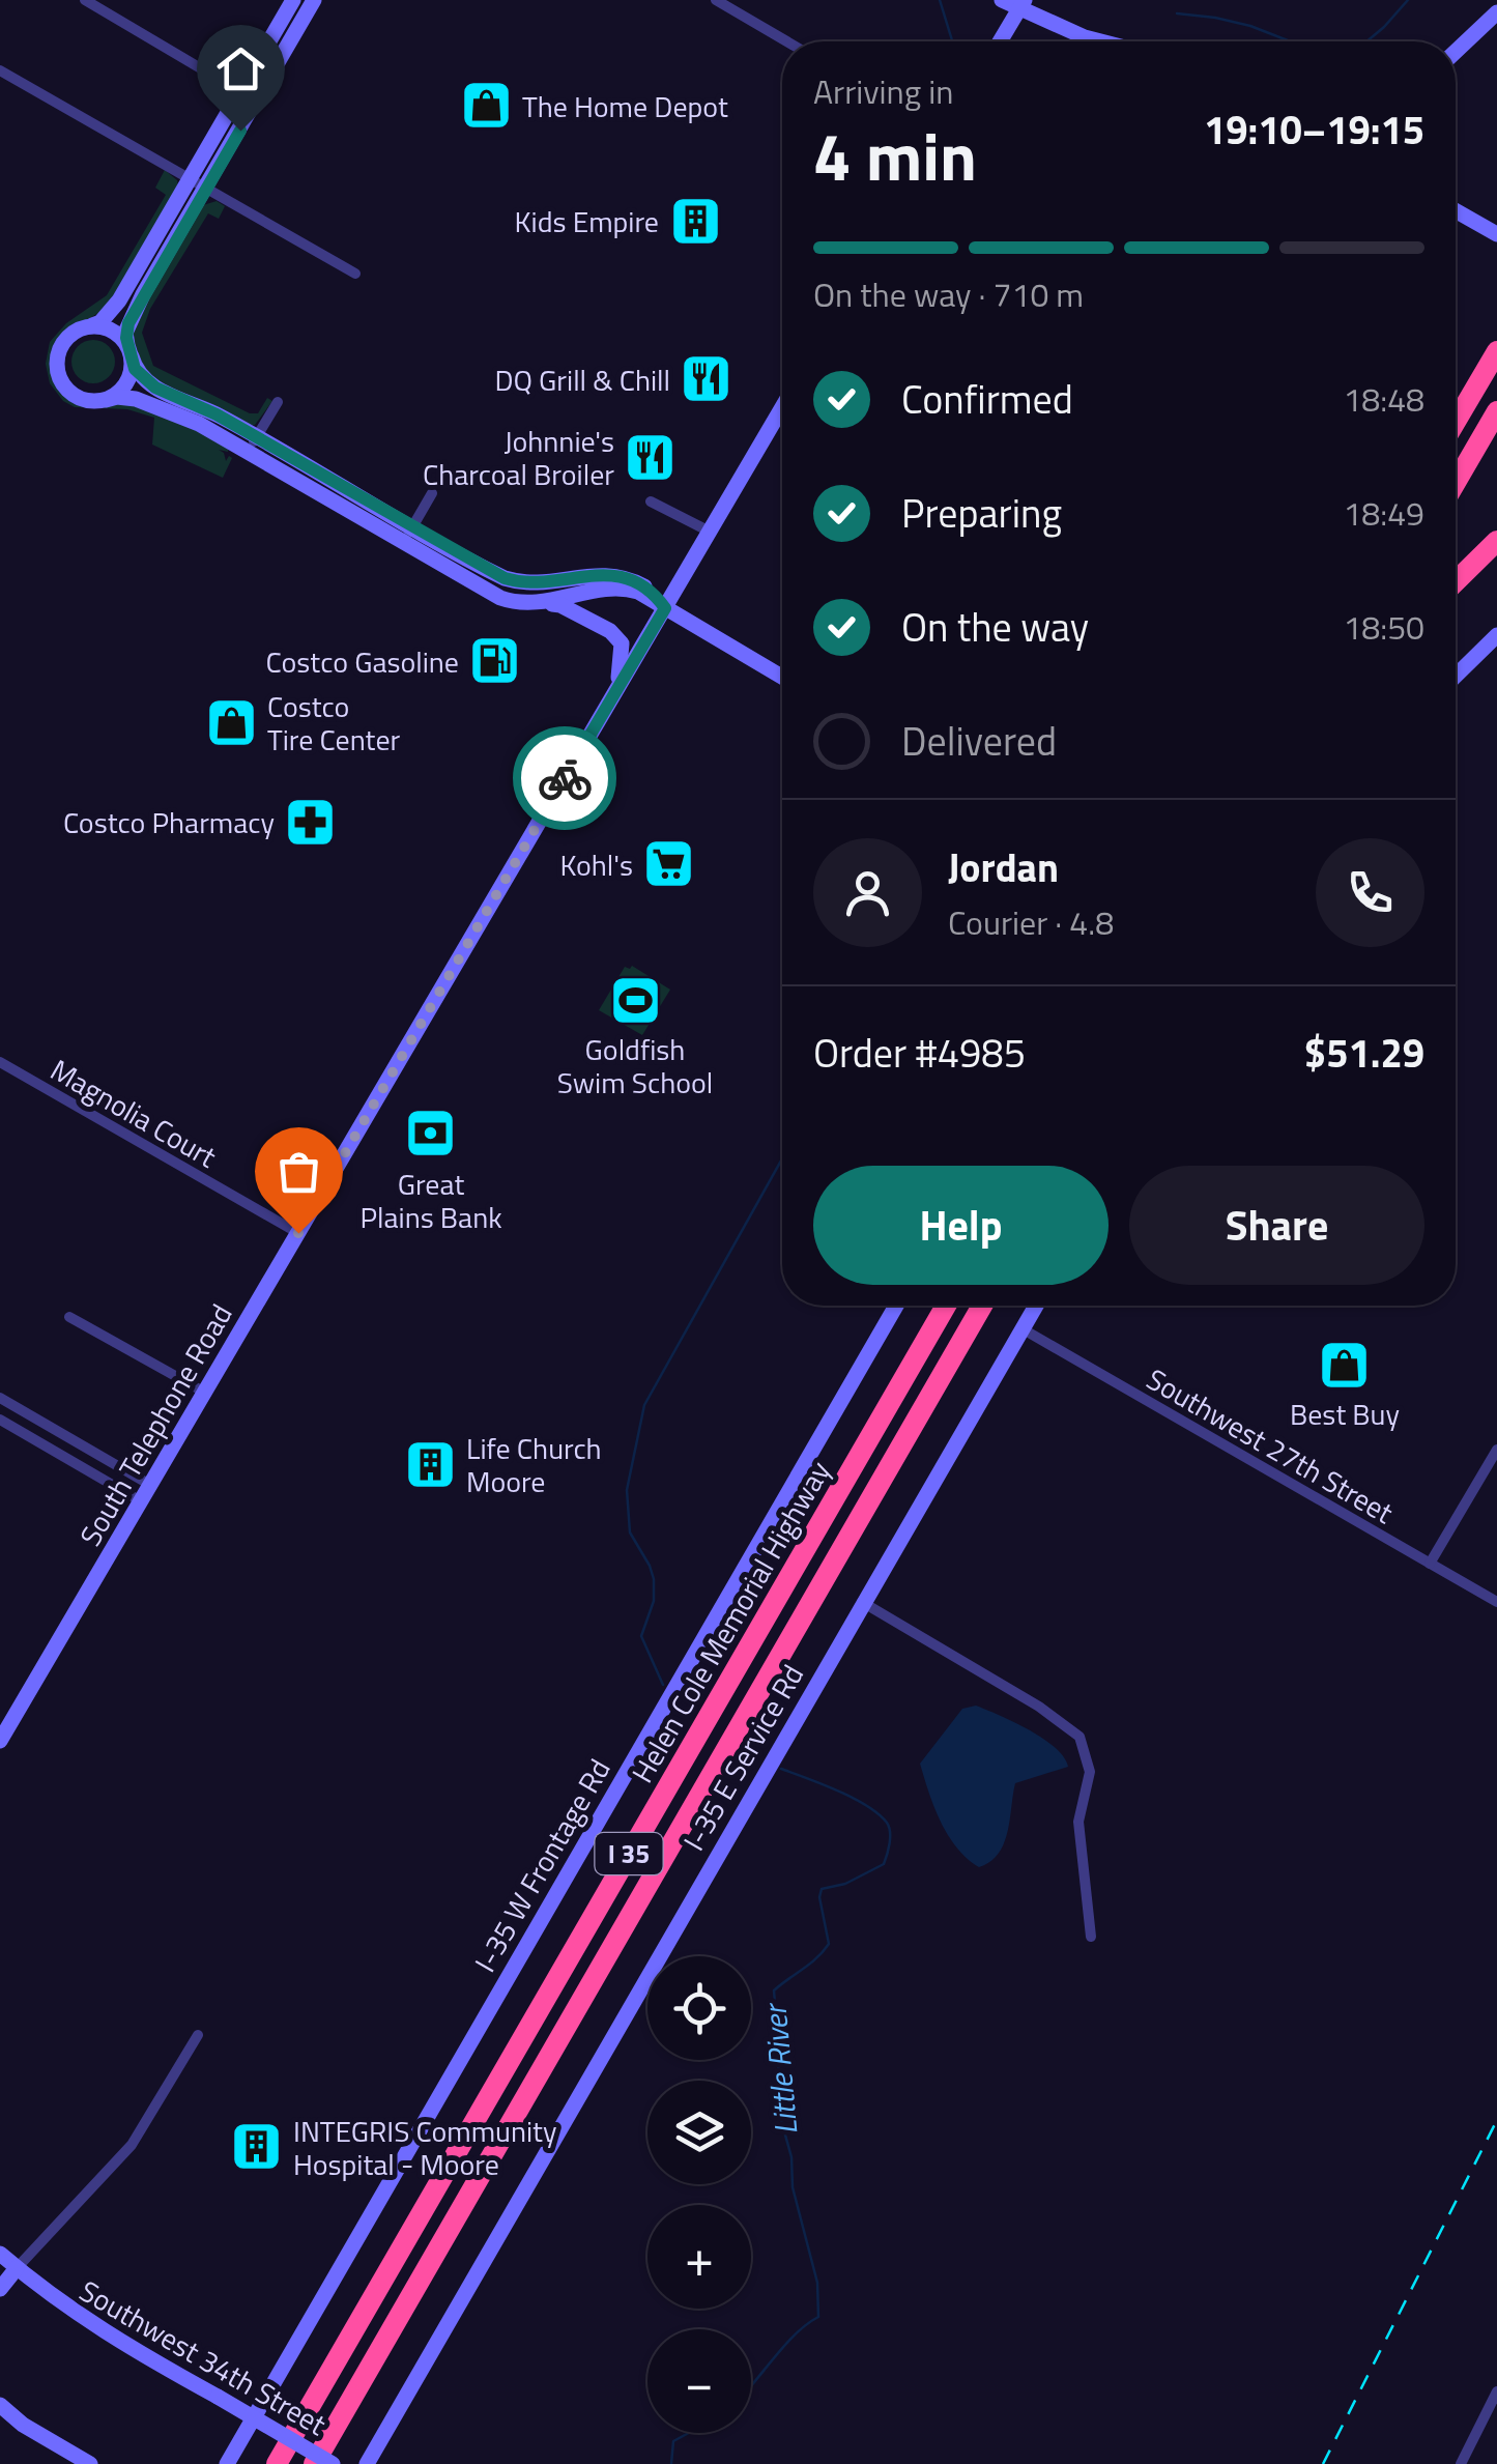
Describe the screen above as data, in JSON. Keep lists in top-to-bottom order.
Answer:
{
  "streets": {
    "highway": ["Helen Cole Memorial Highway", "I 35"],
    "street": [
      "Magnolia Court",
      "South Telephone Road",
      "Southwest 27th Street",
      "I-35 E Service Rd",
      "I-35 W Frontage Rd",
      "Southwest 34th Street"
    ]
  },
  "crossings": [
    ["Magnolia Court", "South Telephone Road"],
    ["Southwest 27th Street", "I-35 E Service Rd"]
  ],
  "water": ["Little River"],
  "places": {
    "shop": ["The Home Depot", "Costco Tire Center", "Best Buy"],
    "building": ["Kids Empire", "Life Church Moore", "INTEGRIS Community Hospital - Moore"],
    "restaurant": ["DQ Grill & Chill", "Johnnie's Charcoal Broiler"],
    "fuel station": ["Costco Gasoline"],
    "pharmacy": ["Costco Pharmacy"],
    "supermarket": ["Kohl's"],
    "sports": ["Goldfish Swim School"],
    "bank": ["Great Plains Bank"]
  },
  "page": {
    "heading": ["4 min", "Arriving in", "19:10–19:15"],
    "panel": [
      "Jordan",
      "Courier · 4.8",
      "Order #4985",
      "$51.29"
    ],
    "bar": "On the way · 710 m",
    "list": [
      ["Confirmed", "18:48"],
      ["Preparing", "18:49"],
      ["On the way", "18:50"],
      "Delivered"
    ],
    "buttons": ["Help", "Share"],
    "map_buttons": ["+", "−"]
  }
}
